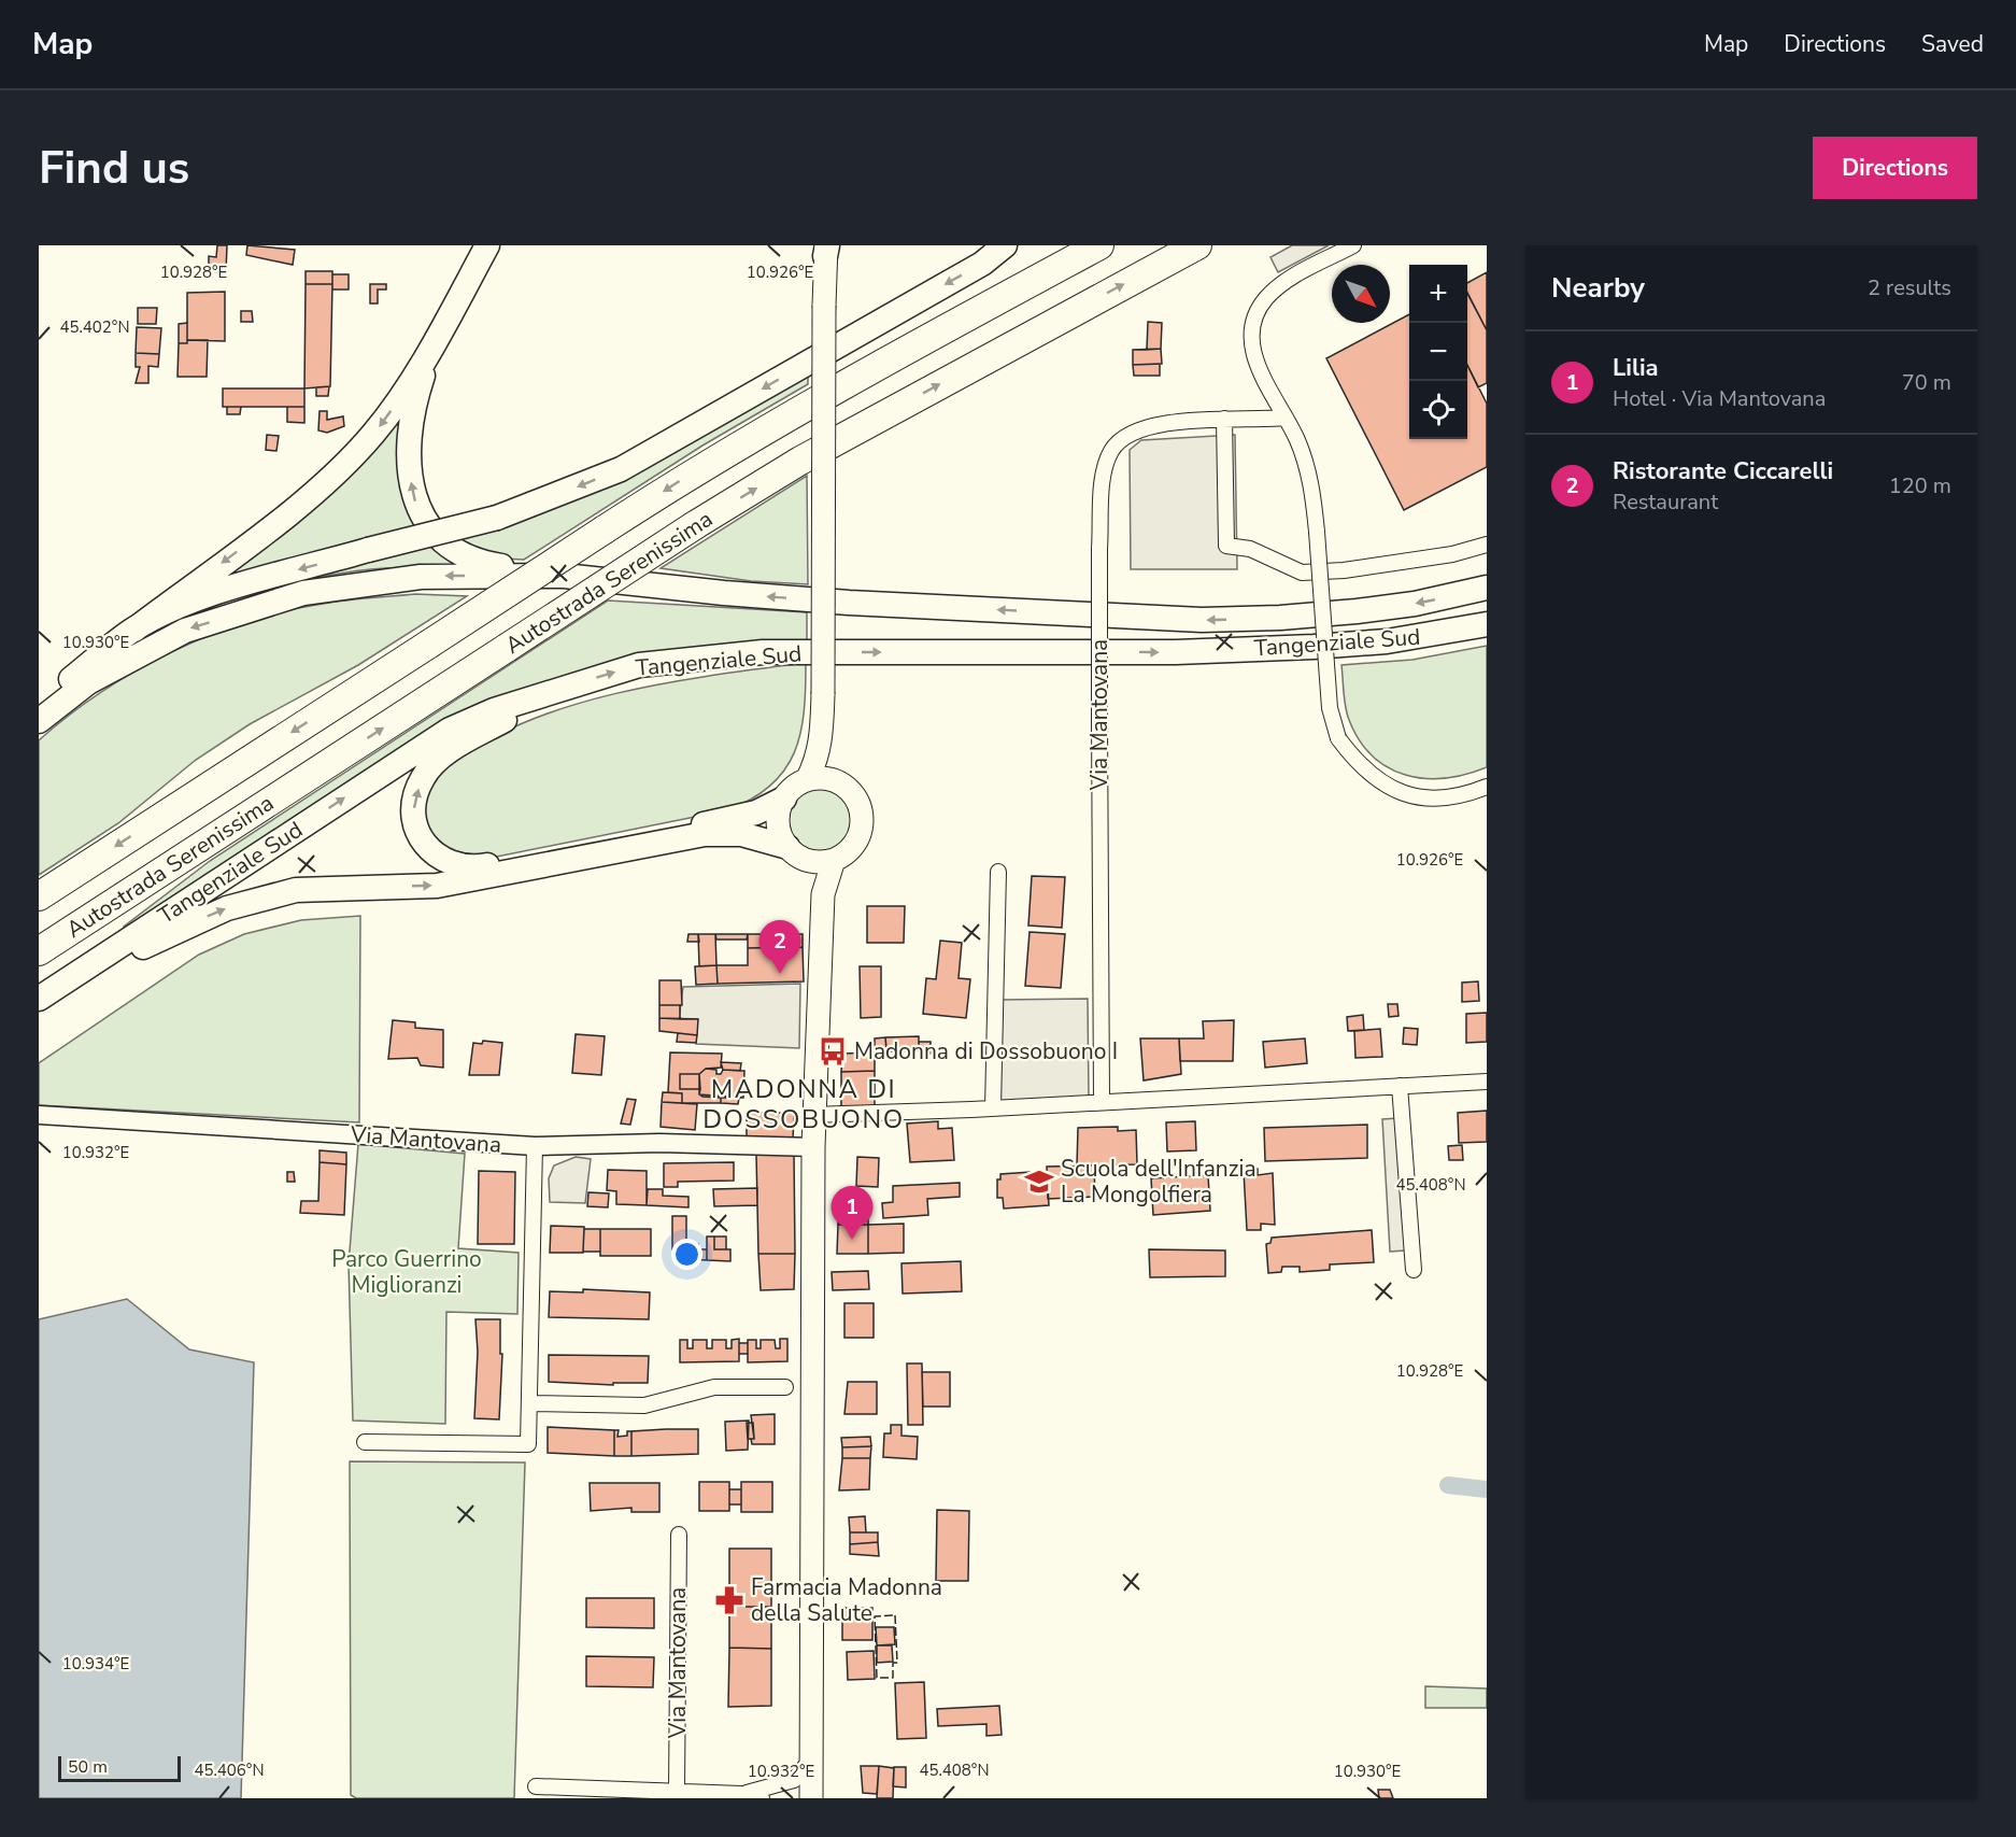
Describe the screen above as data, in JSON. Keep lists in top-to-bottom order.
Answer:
{
  "streets": {
    "highway": ["Autostrada Serenissima", "Tangenziale Sud"],
    "street": ["Via Mantovana"]
  },
  "districts": ["MADONNA DI DOSSOBUONO"],
  "parks": ["Parco Guerrino Miglioranzi"],
  "places": {
    "bus stop": ["Madonna di Dossobuono I"],
    "school or university": ["Scuola dell'Infanzia La Mongolfiera"],
    "pharmacy": ["Farmacia Madonna della Salute"]
  },
  "scale_bar": "50 m",
  "north": "bottom right",
  "page": {
    "header": "Map",
    "nav": ["Map", "Directions", "Saved"],
    "buttons": "Directions",
    "title": "Find us",
    "heading": ["Nearby", "2 results"],
    "map_buttons": ["+", "−"],
    "list": [
      {
        "mark": "1",
        "name": "Lilia",
        "note": "Hotel · Via Mantovana",
        "value": "70 m"
      },
      {
        "mark": "2",
        "name": "Ristorante Ciccarelli",
        "note": "Restaurant",
        "value": "120 m"
      }
    ],
    "pins": ["2", "1"],
    "scale": "50 m"
  },
  "coordinates": [
    "10.928°E",
    "10.926°E",
    "45.402°N",
    "10.930°E",
    "10.932°E",
    "45.408°N",
    "10.934°E",
    "45.406°N"
  ]
}
